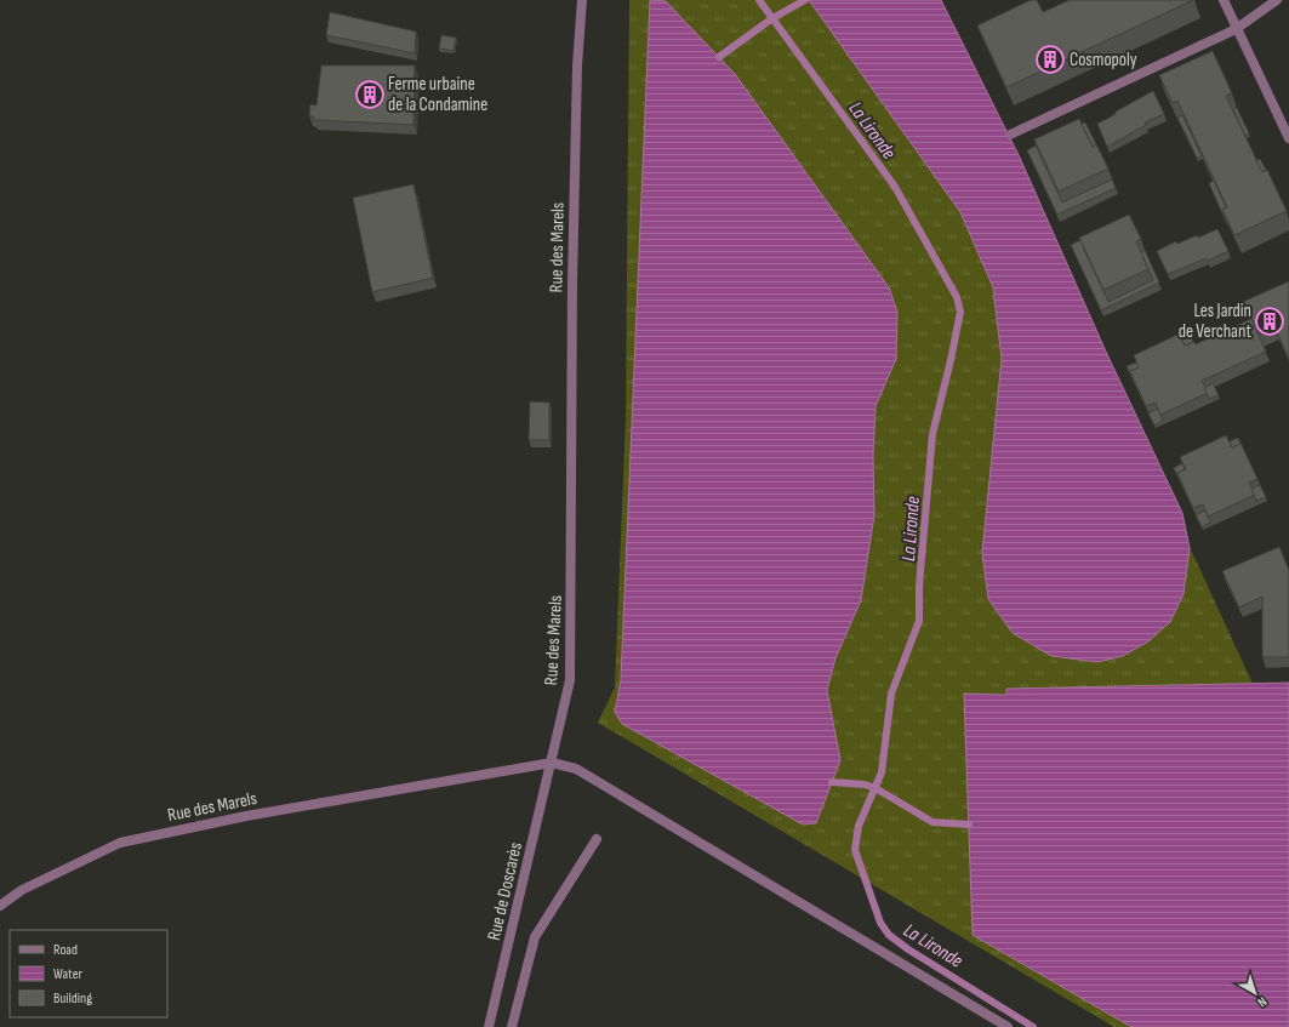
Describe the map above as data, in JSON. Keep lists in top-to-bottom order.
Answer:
{
  "streets": {
    "street": ["Rue des Marels", "Rue de Doscarès"]
  },
  "crossings": [
    ["Rue des Marels", "Rue de Doscarès"]
  ],
  "water": ["La Lironde"],
  "places": {
    "building": ["Cosmopoly", "Ferme urbaine de la Condamine", "Les Jardin de Verchant"]
  },
  "legend": ["Road", "Water", "Building"],
  "north": "bottom right"
}
